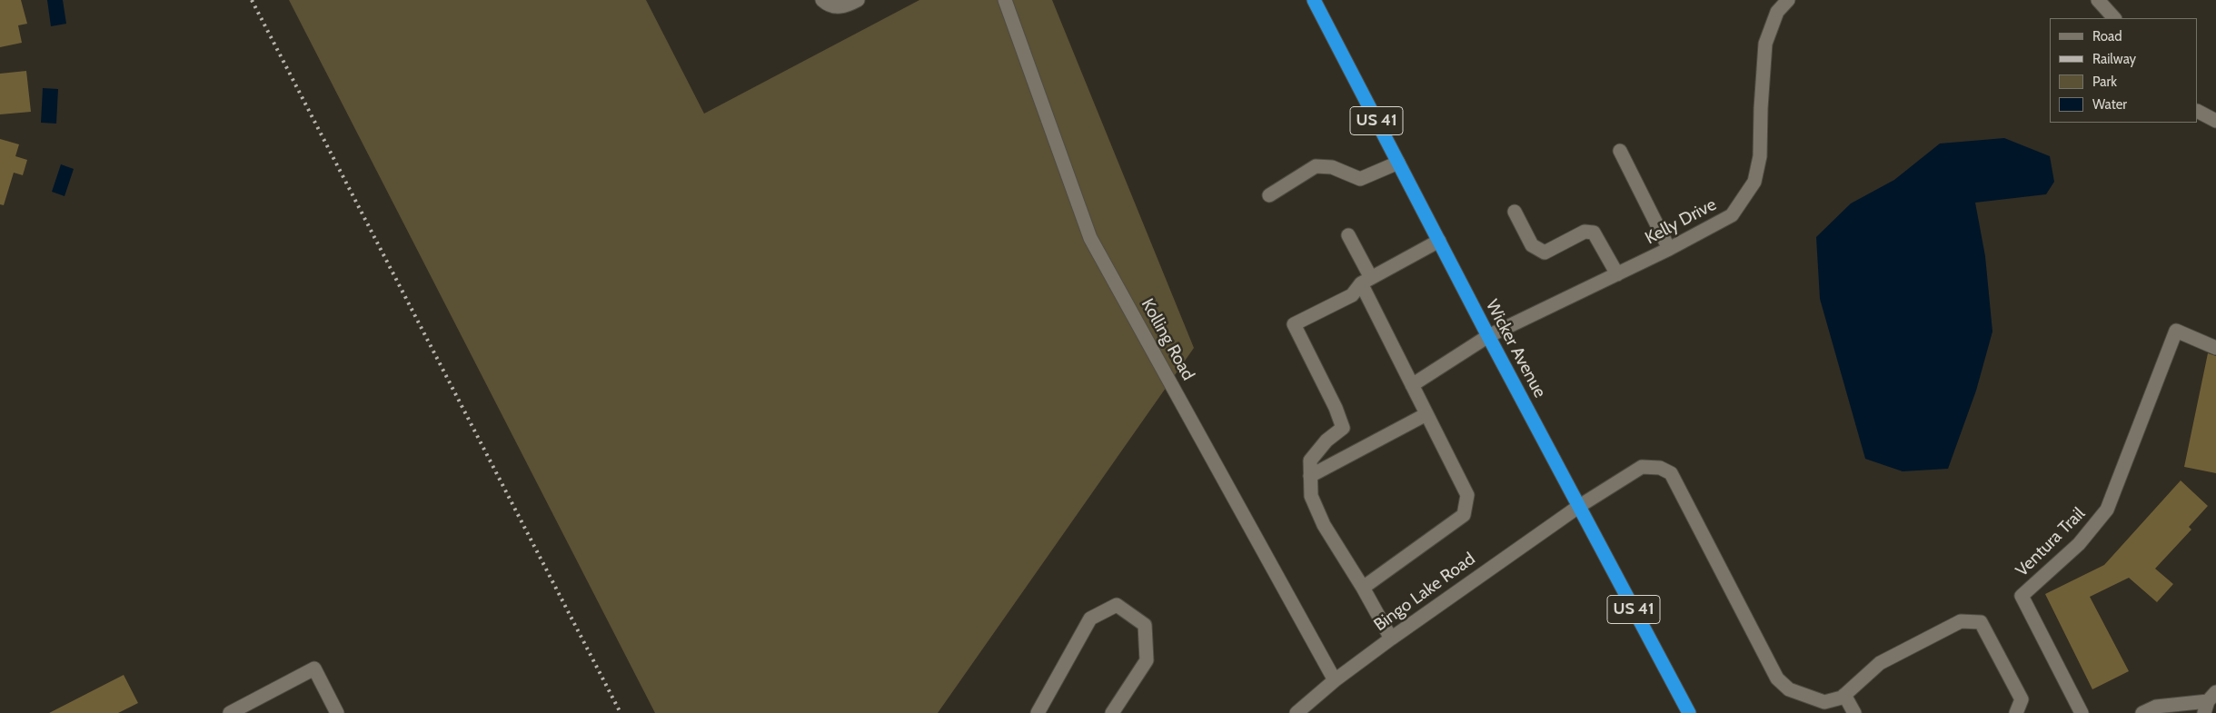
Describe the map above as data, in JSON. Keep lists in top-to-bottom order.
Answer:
{
  "streets": {
    "highway": ["US 41", "Wicker Avenue"],
    "street": [
      "Kelly Drive",
      "Kolling Road",
      "Ventura Trail",
      "Bingo Lake Road"
    ]
  },
  "crossings": [
    ["Kelly Drive", "Wicker Avenue"],
    ["Kolling Road", "Bingo Lake Road"],
    ["Wicker Avenue", "Bingo Lake Road"]
  ],
  "legend": [
    "Road",
    "Railway",
    "Park",
    "Water"
  ]
}
